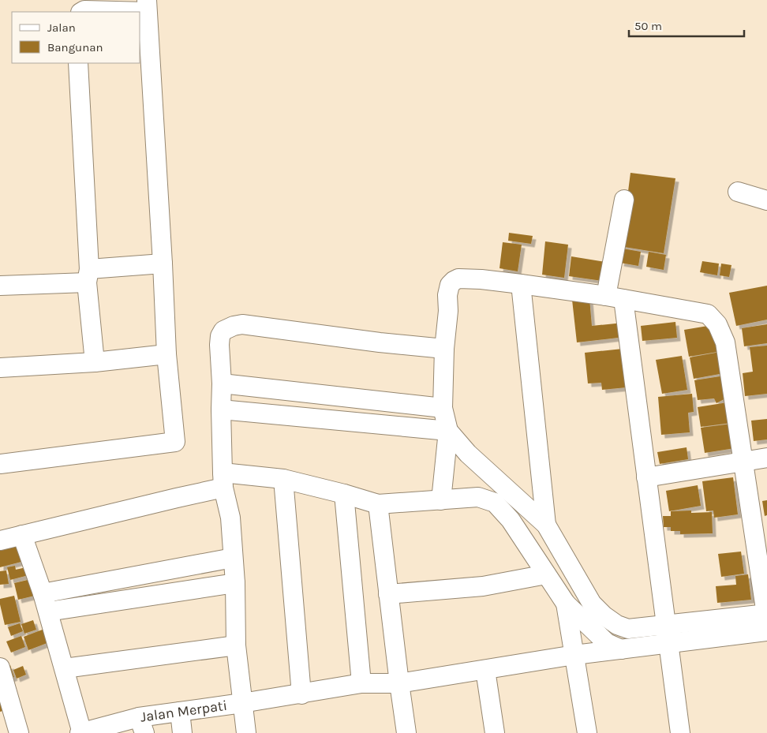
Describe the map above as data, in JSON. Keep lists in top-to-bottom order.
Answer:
{
  "streets": {
    "street": ["Jalan Merpati"]
  },
  "legend": ["Jalan", "Bangunan"],
  "scale_bar": "50 m"
}
